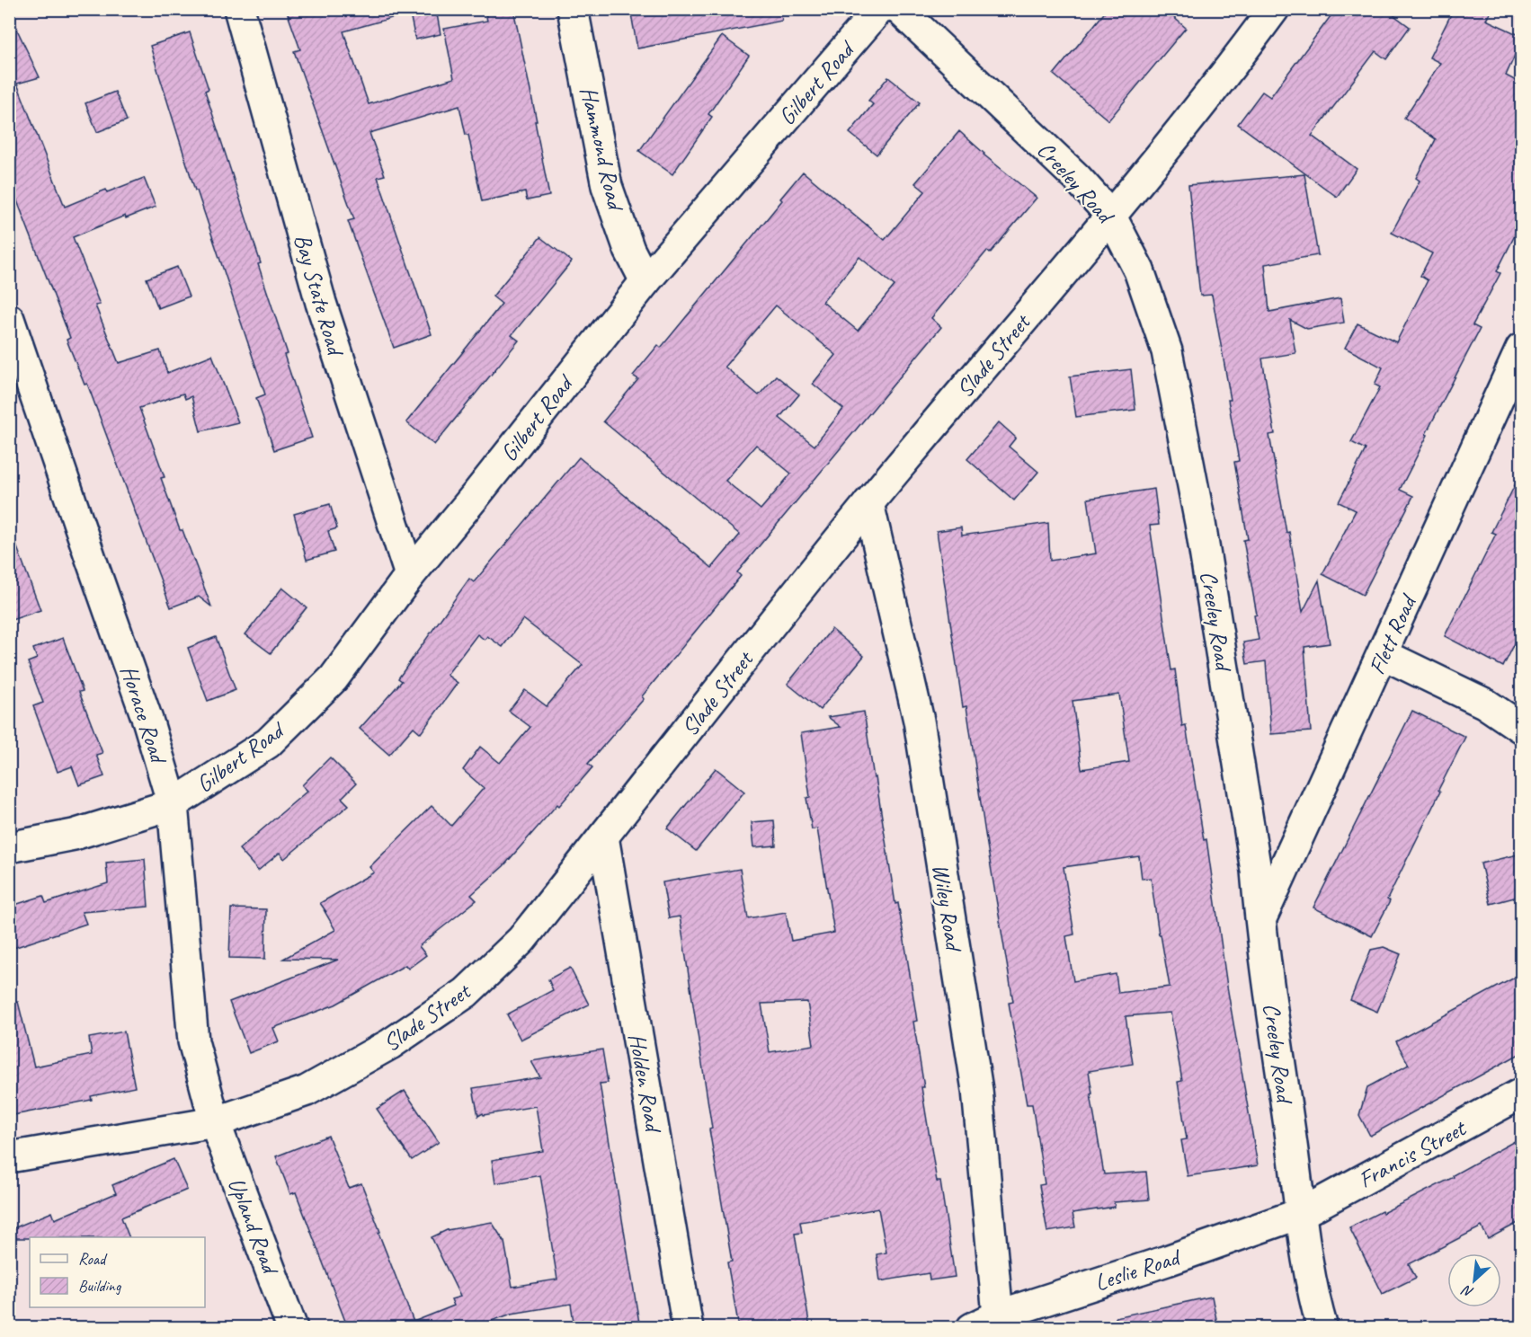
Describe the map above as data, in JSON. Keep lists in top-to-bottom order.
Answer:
{
  "streets": {
    "street": [
      "Gilbert Road",
      "Hammond Road",
      "Creeley Road",
      "Bay State Road",
      "Slade Street",
      "Flett Road",
      "Horace Road",
      "Wiley Road",
      "Holden Road",
      "Francis Street",
      "Upland Road",
      "Leslie Road"
    ]
  },
  "crossings": [
    ["Gilbert Road", "Hammond Road"],
    ["Gilbert Road", "Bay State Road"],
    ["Gilbert Road", "Horace Road"],
    ["Creeley Road", "Slade Street"],
    ["Creeley Road", "Flett Road"],
    ["Creeley Road", "Francis Street"],
    ["Creeley Road", "Leslie Road"],
    ["Slade Street", "Horace Road"],
    ["Slade Street", "Wiley Road"],
    ["Slade Street", "Holden Road"],
    ["Slade Street", "Upland Road"],
    ["Horace Road", "Upland Road"],
    ["Wiley Road", "Leslie Road"],
    ["Francis Street", "Leslie Road"]
  ],
  "legend": ["Road", "Building"],
  "north": "bottom left"
}
